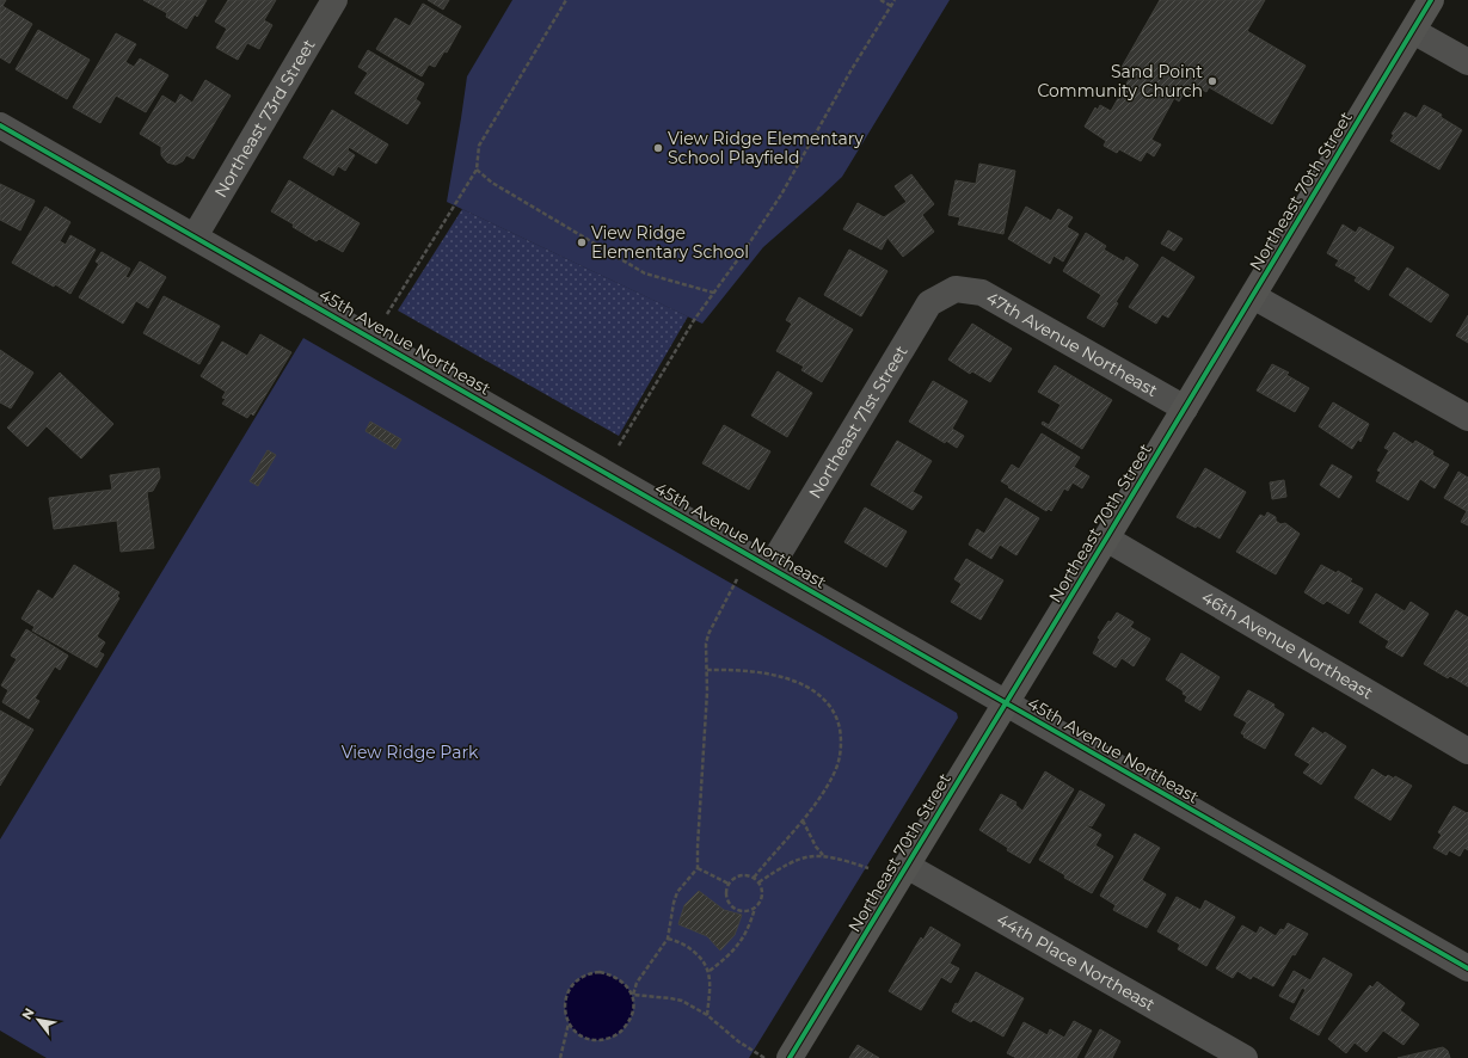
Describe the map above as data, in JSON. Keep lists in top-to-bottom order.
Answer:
{
  "streets": {
    "street": [
      "Northeast 73rd Street",
      "Northeast 70th Street",
      "45th Avenue Northeast",
      "47th Avenue Northeast",
      "Northeast 71st Street",
      "46th Avenue Northeast",
      "44th Place Northeast"
    ]
  },
  "crossings": [
    ["Northeast 73rd Street", "45th Avenue Northeast"],
    ["Northeast 70th Street", "45th Avenue Northeast"],
    ["Northeast 70th Street", "47th Avenue Northeast"],
    ["Northeast 70th Street", "46th Avenue Northeast"],
    ["Northeast 70th Street", "44th Place Northeast"],
    ["45th Avenue Northeast", "Northeast 71st Street"],
    ["47th Avenue Northeast", "Northeast 71st Street"]
  ],
  "parks": ["View Ridge Park"],
  "places": ["Sand Point Community Church", "View Ridge Elementary School Playfield", "View Ridge Elementary School"],
  "north": "top left"
}
